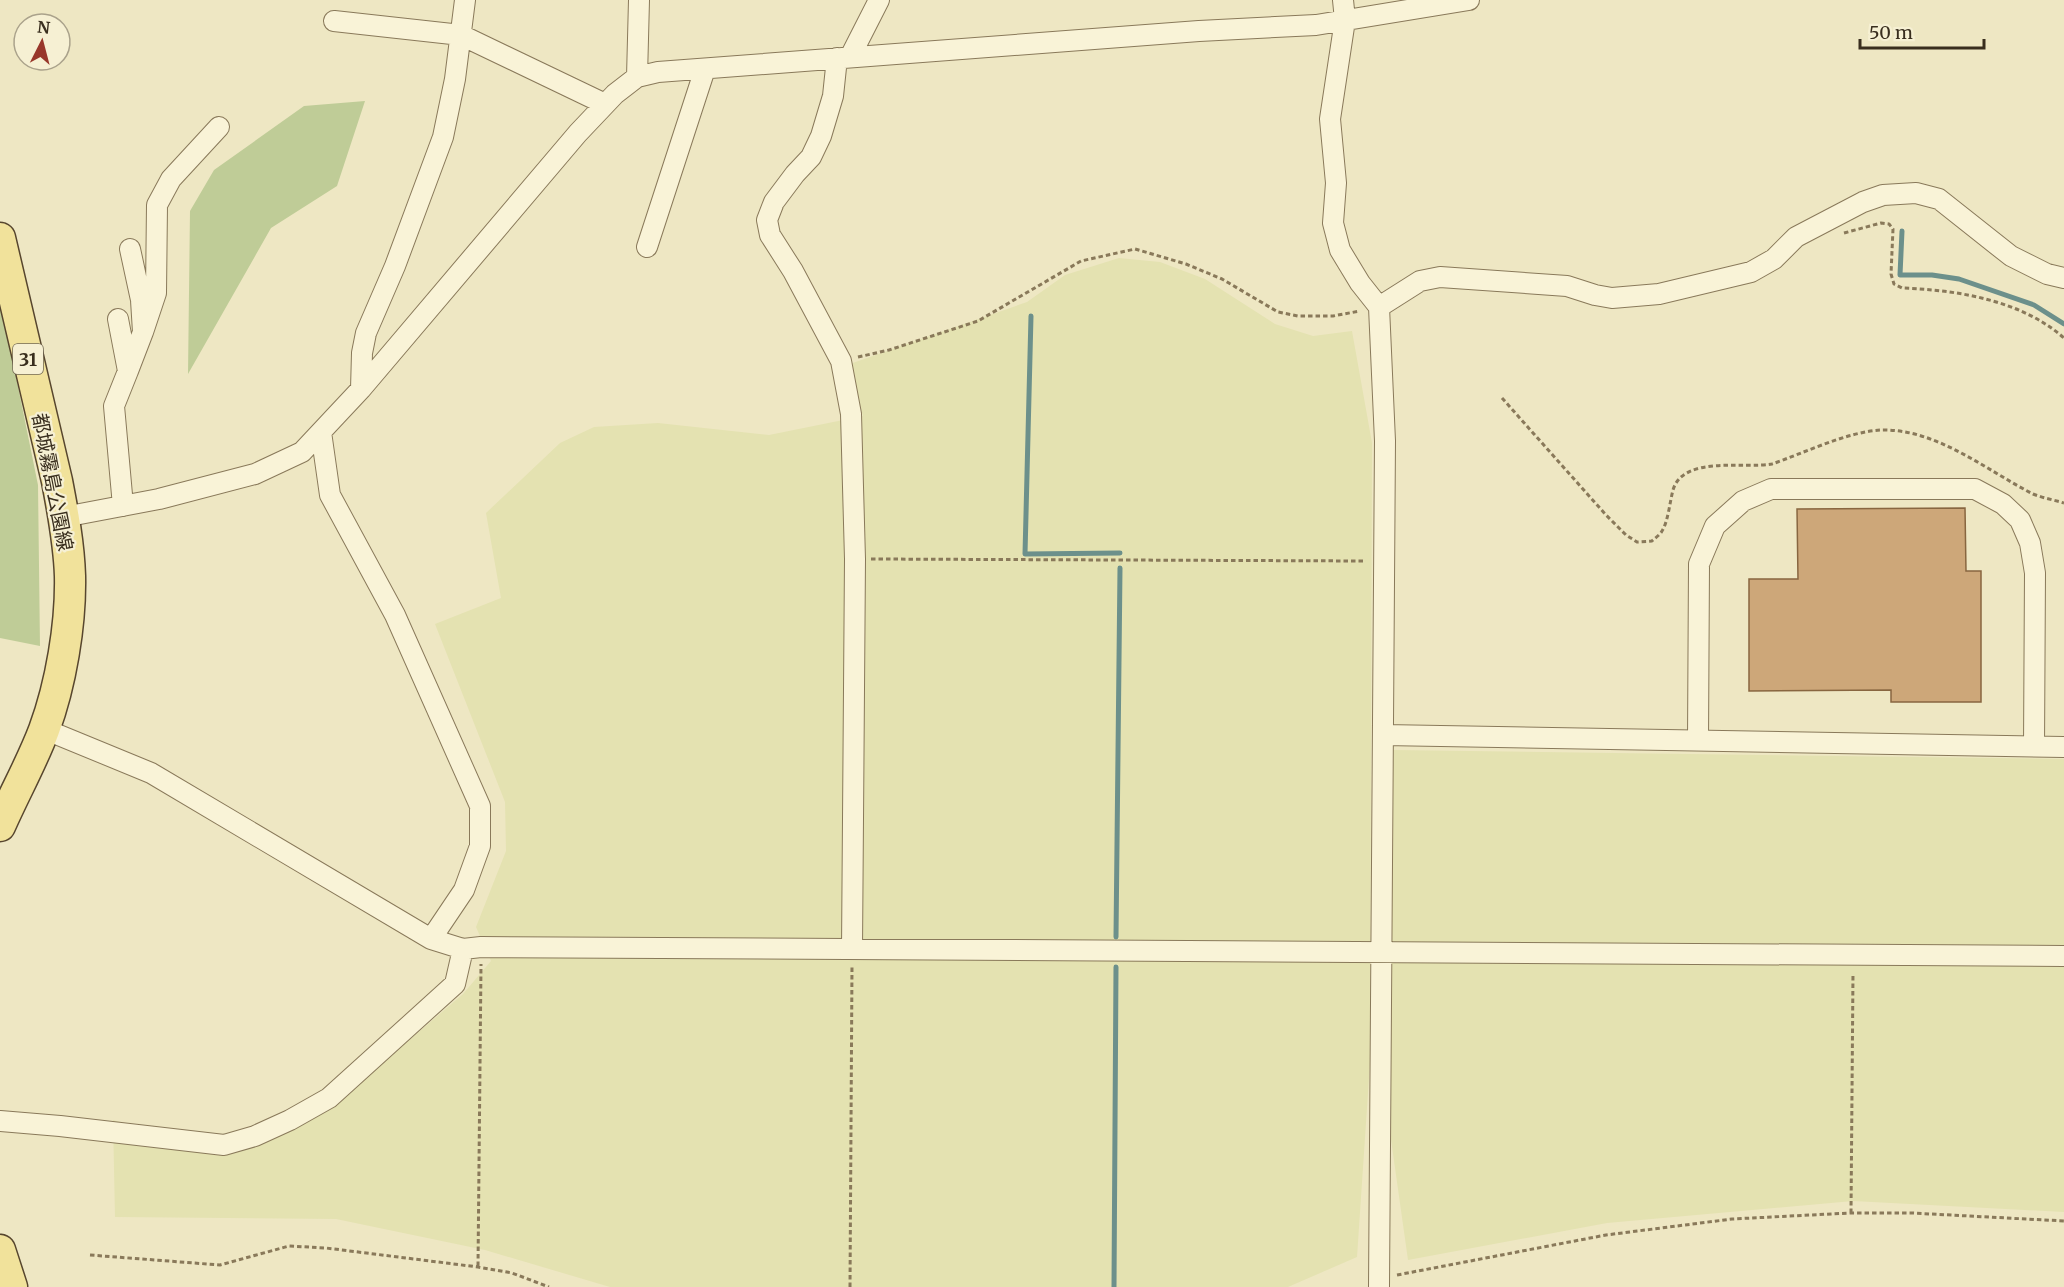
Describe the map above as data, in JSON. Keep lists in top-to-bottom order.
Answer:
{
  "streets": {
    "main road": ["31", "都城霧島公園線"]
  },
  "scale_bar": "50 m",
  "north": "top"
}
